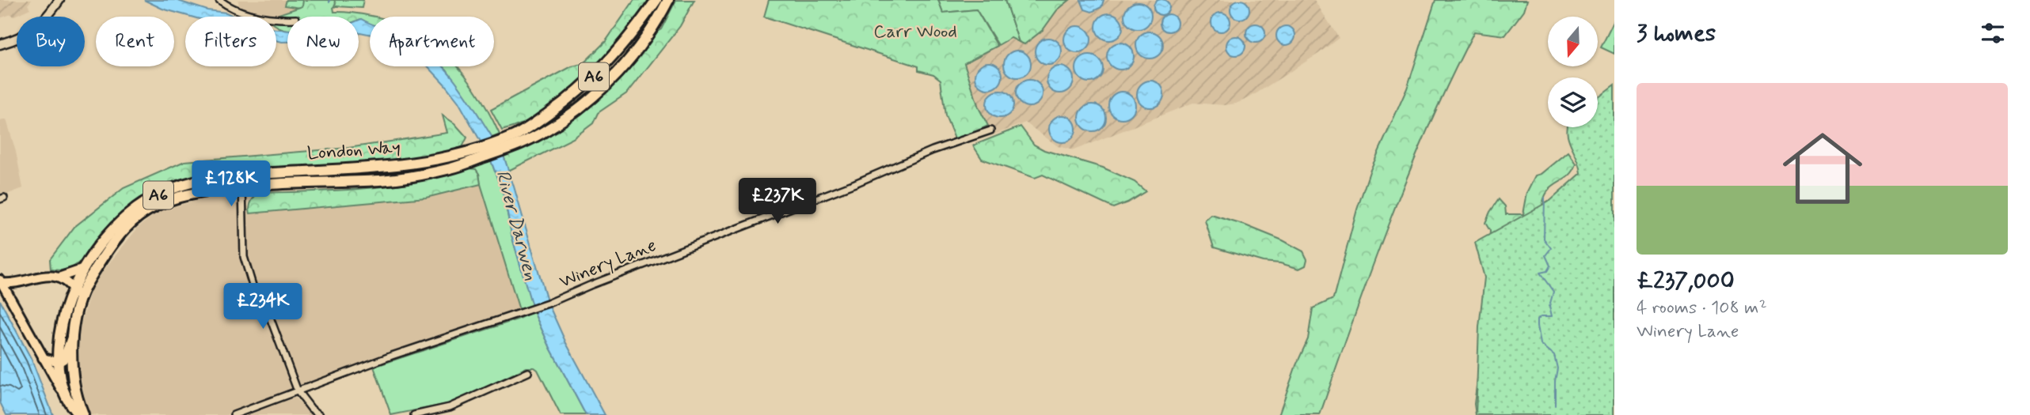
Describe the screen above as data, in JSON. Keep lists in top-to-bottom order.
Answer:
{
  "streets": {
    "highway": ["A6", "London Way"],
    "street": ["Winery Lane"]
  },
  "water": ["River Darwen"],
  "parks": ["Carr Wood"],
  "north": "bottom",
  "page": {
    "heading": "3 homes",
    "chip": [
      "Buy",
      "Rent",
      "Filters",
      "New",
      "Apartment"
    ],
    "list": [
      {
        "name": "£237,000",
        "note": "4 rooms · 108 m² · Winery Lane"
      }
    ],
    "price": ["£128K", "£237K", "£234K"]
  }
}
